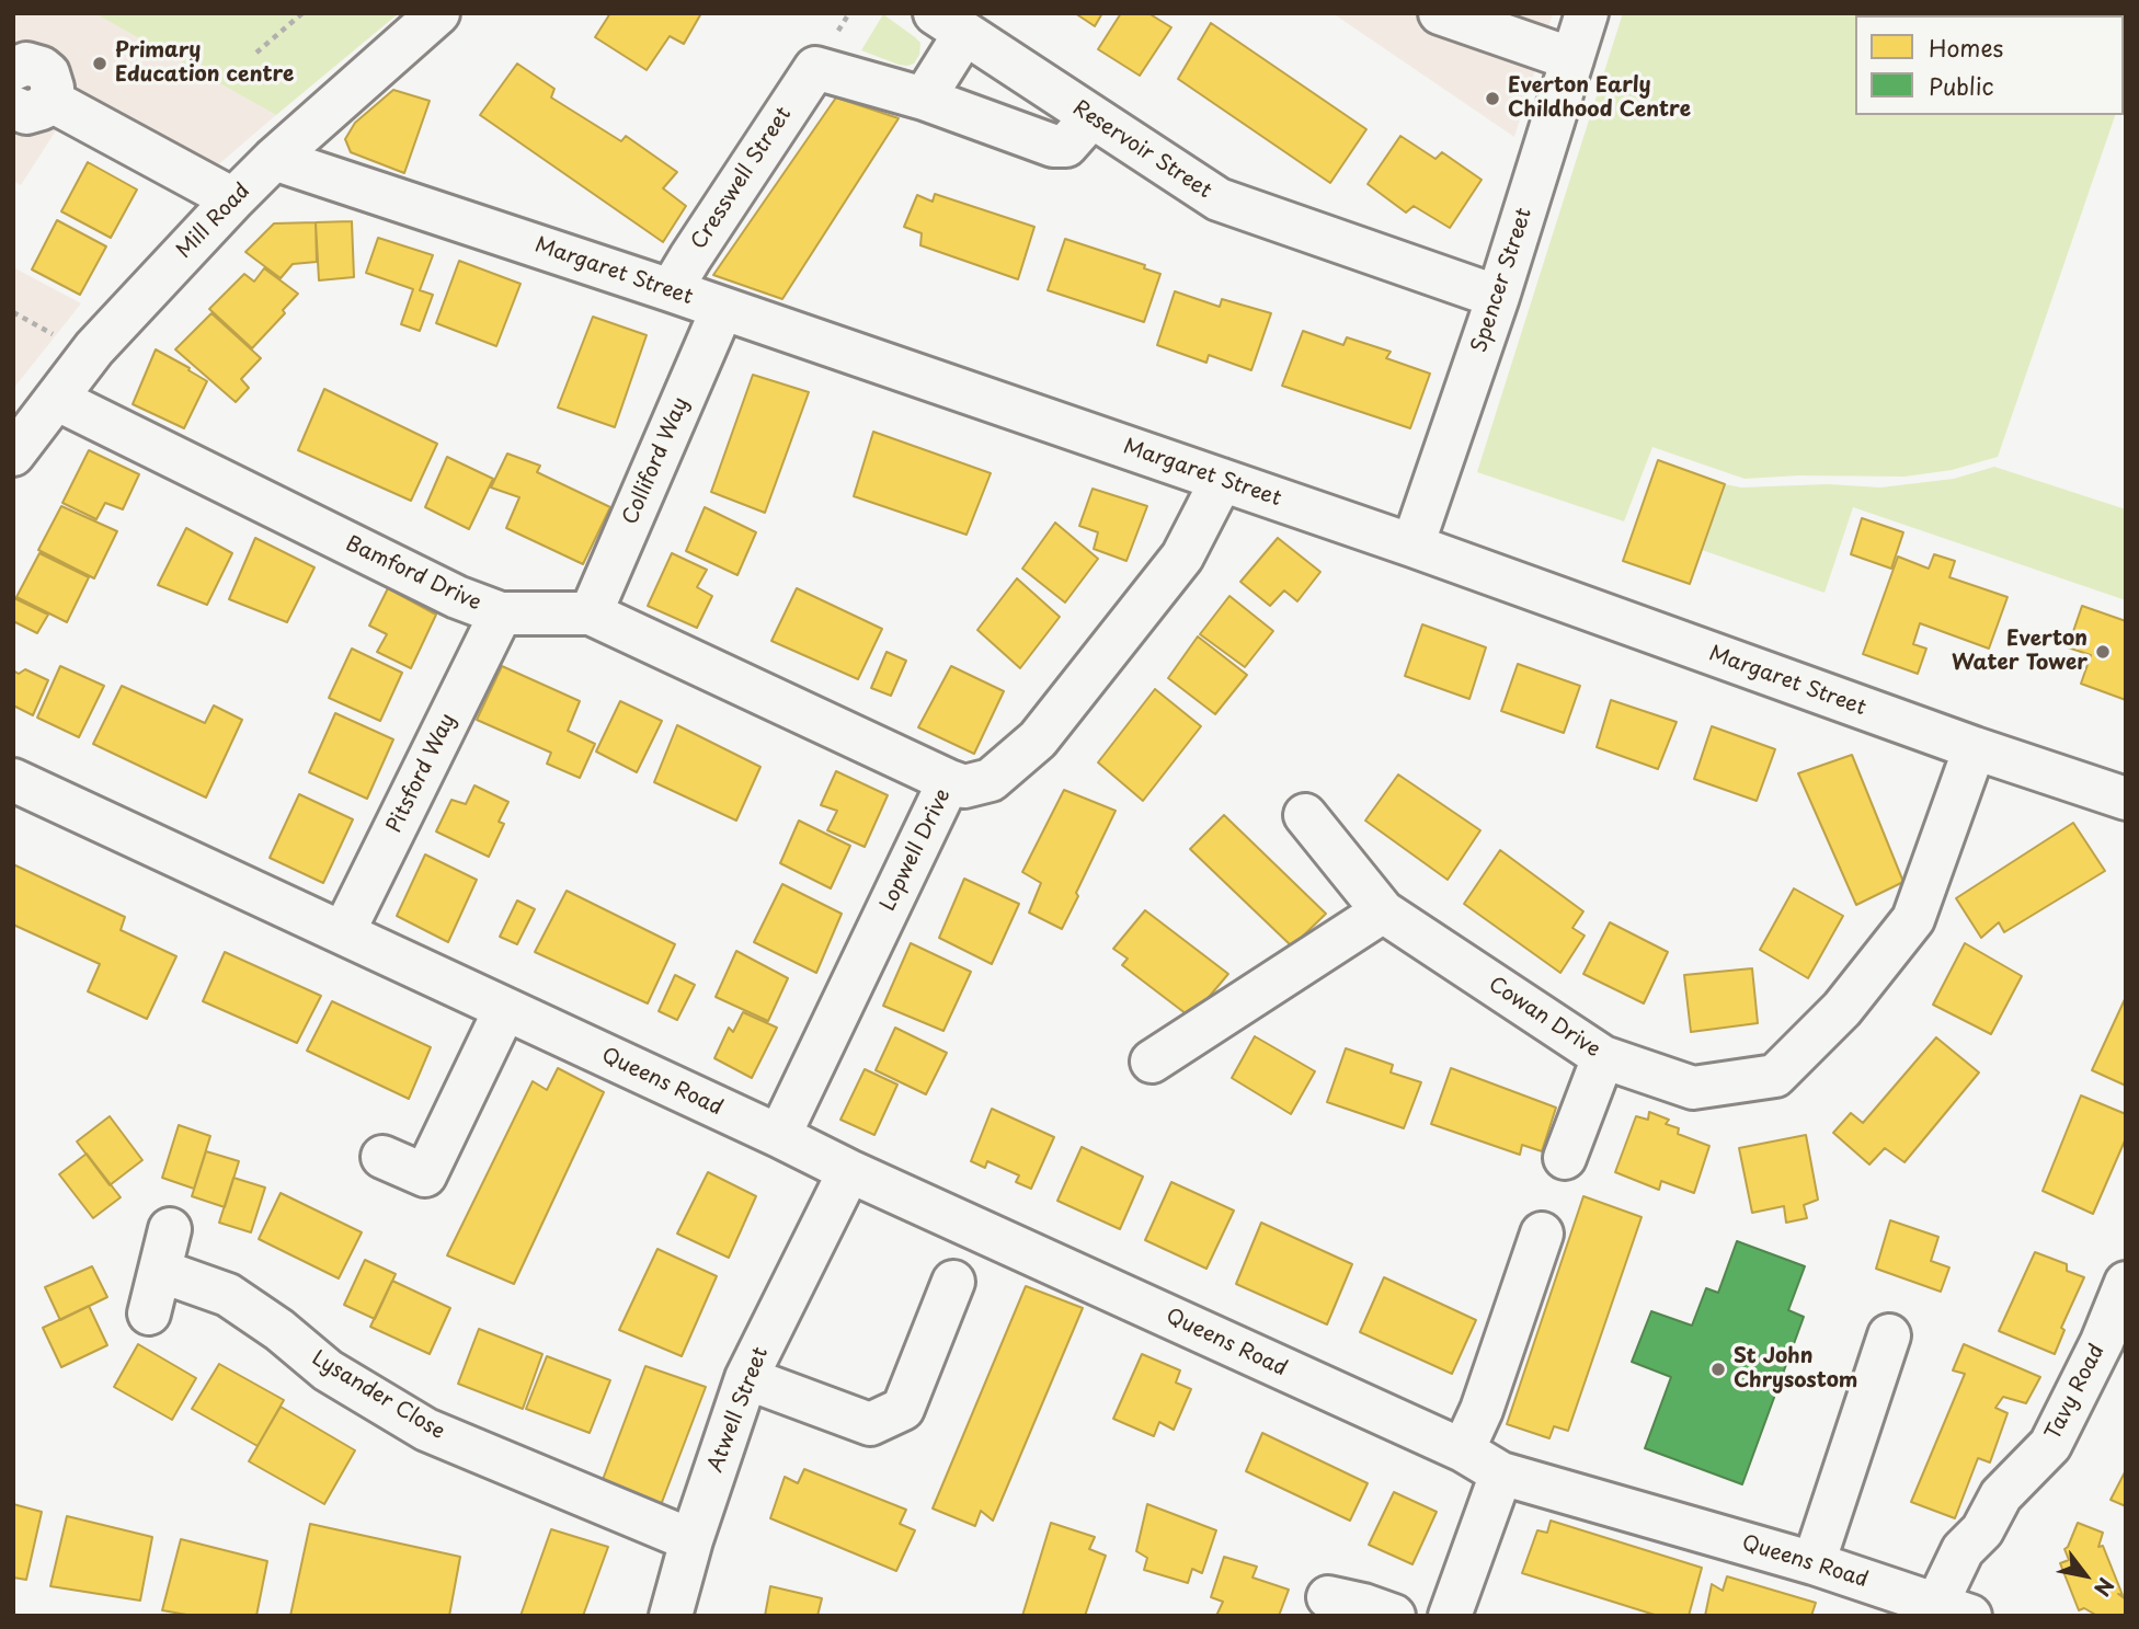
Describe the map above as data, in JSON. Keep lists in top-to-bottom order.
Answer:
{
  "streets": {
    "street": [
      "Reservoir Street",
      "Cresswell Street",
      "Mill Road",
      "Margaret Street",
      "Spencer Street",
      "Colliford Way",
      "Bamford Drive",
      "Pitsford Way",
      "Lopwell Drive",
      "Cowan Drive",
      "Queens Road",
      "Tavy Road",
      "Lysander Close",
      "Atwell Street"
    ]
  },
  "crossings": [
    ["Reservoir Street", "Spencer Street"],
    ["Cresswell Street", "Margaret Street"],
    ["Mill Road", "Margaret Street"],
    ["Mill Road", "Bamford Drive"],
    ["Margaret Street", "Spencer Street"],
    ["Margaret Street", "Colliford Way"],
    ["Margaret Street", "Lopwell Drive"],
    ["Margaret Street", "Cowan Drive"],
    ["Colliford Way", "Bamford Drive"],
    ["Bamford Drive", "Pitsford Way"],
    ["Bamford Drive", "Lopwell Drive"],
    ["Pitsford Way", "Queens Road"],
    ["Lopwell Drive", "Queens Road"],
    ["Queens Road", "Tavy Road"],
    ["Queens Road", "Atwell Street"],
    ["Lysander Close", "Atwell Street"]
  ],
  "places": [
    "Primary Education centre",
    "Everton Early Childhood Centre",
    "Everton Water Tower",
    "St John Chrysostom"
  ],
  "legend": ["Homes", "Public"],
  "north": "bottom right"
}
